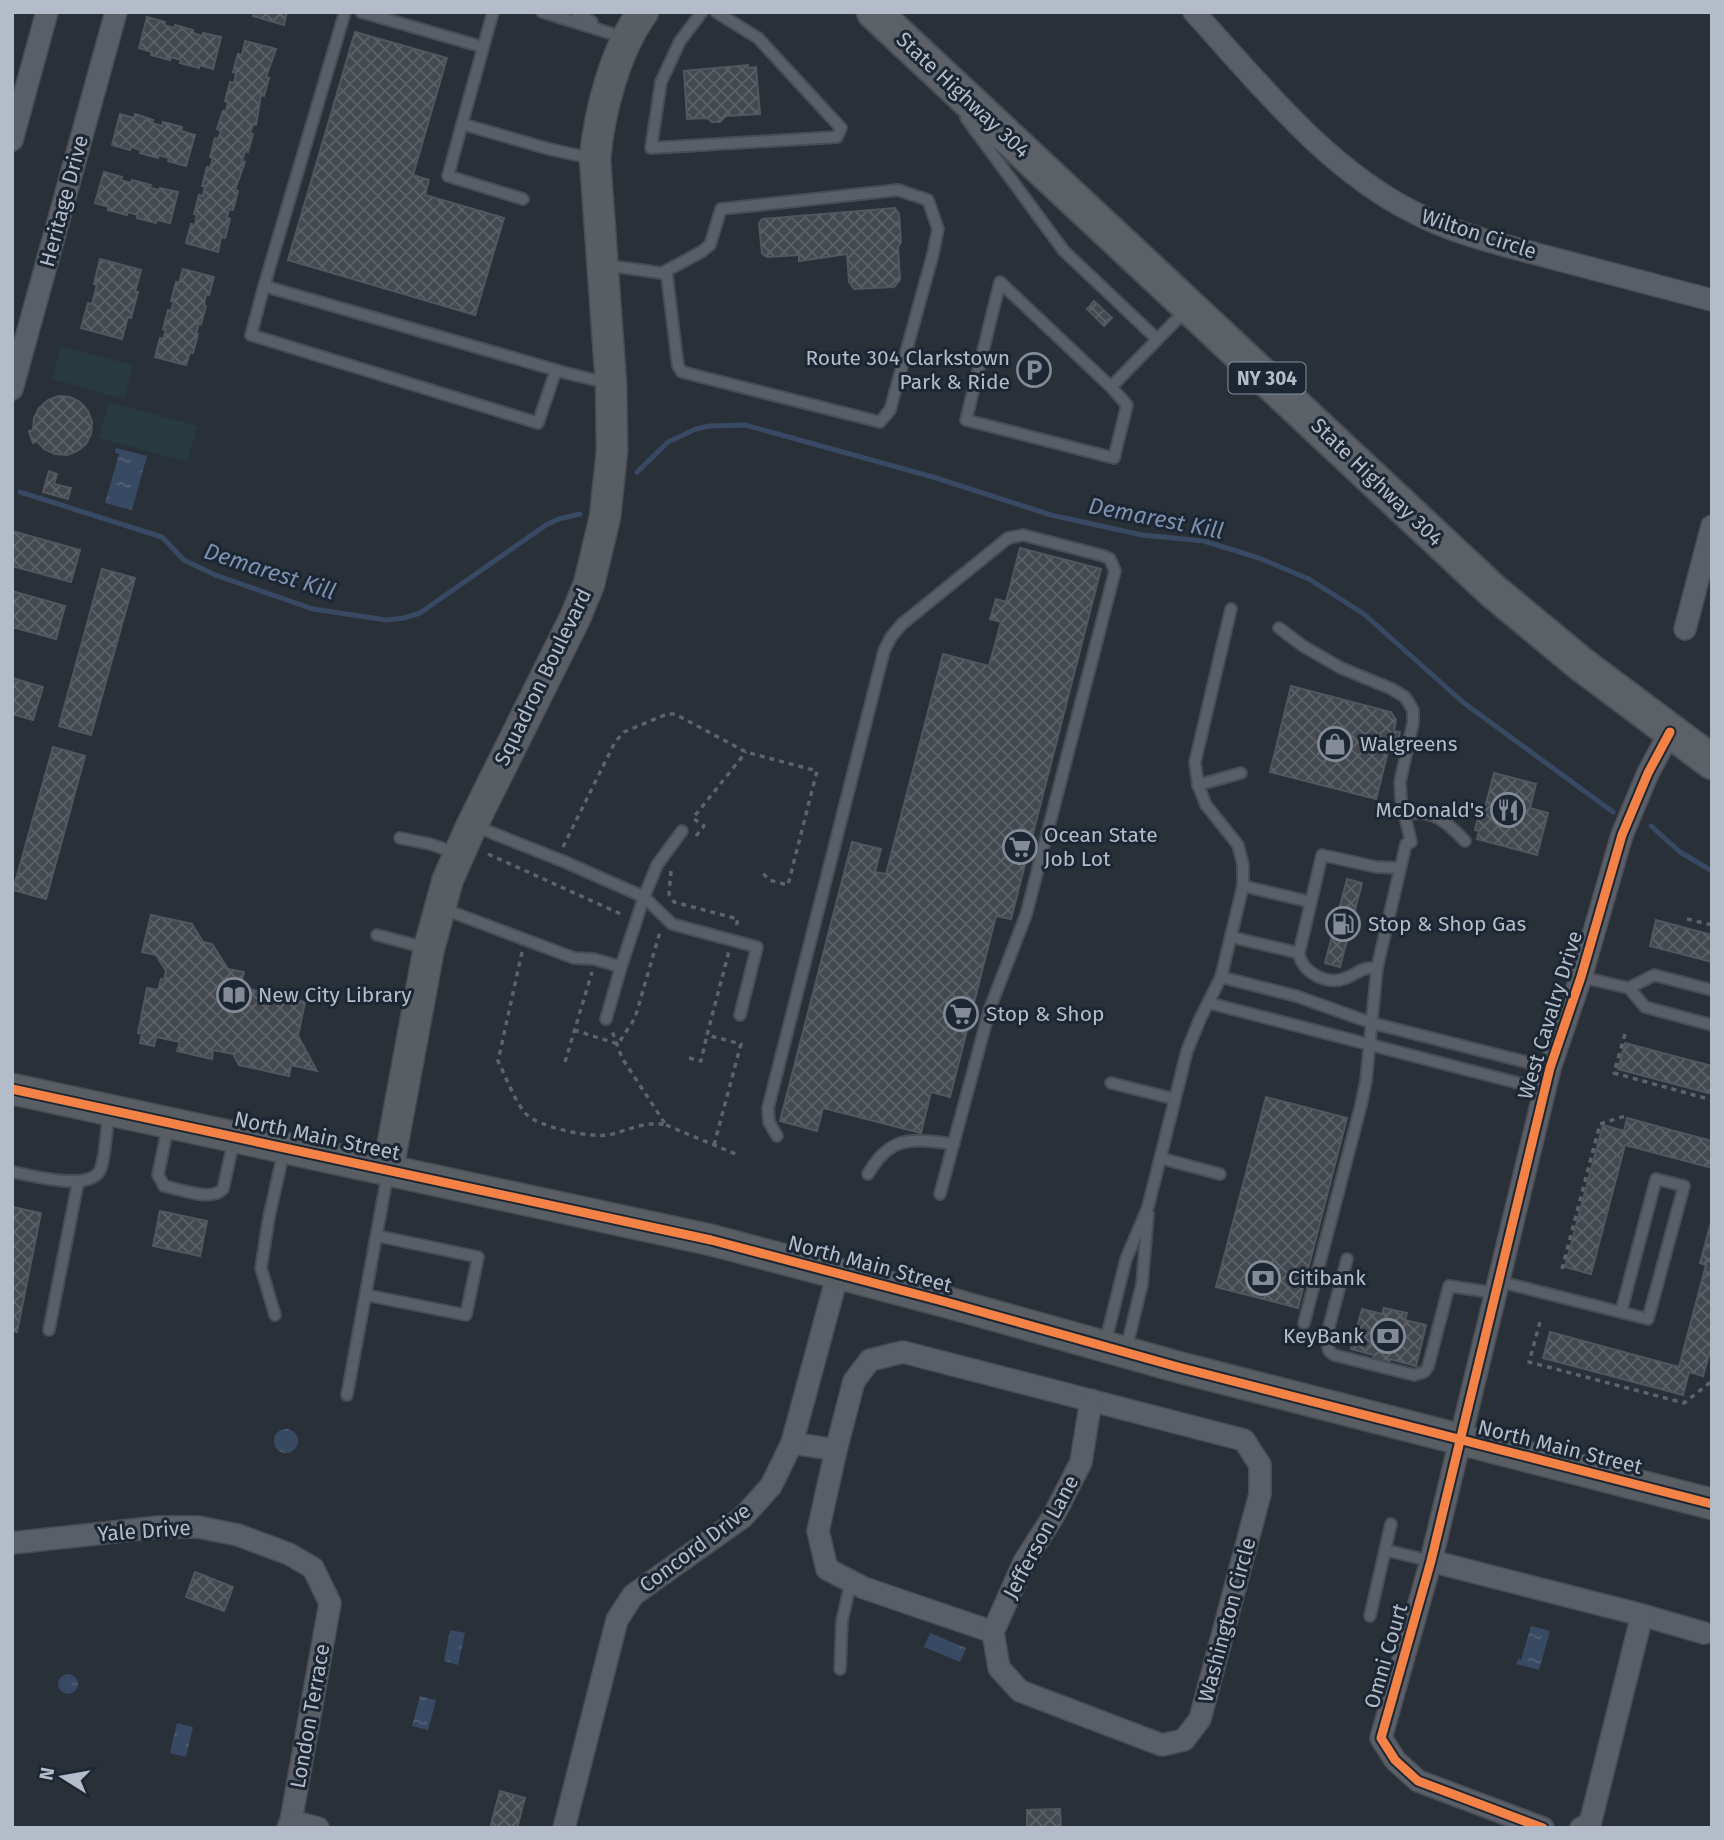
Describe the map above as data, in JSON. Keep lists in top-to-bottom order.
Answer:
{
  "streets": {
    "main road": ["State Highway 304", "NY 304"],
    "street": [
      "Heritage Drive",
      "Wilton Circle",
      "Squadron Boulevard",
      "West Cavalry Drive",
      "North Main Street",
      "Yale Drive",
      "Jefferson Lane",
      "Concord Drive",
      "Washington Circle",
      "Omni Court",
      "London Terrace"
    ]
  },
  "crossings": [
    ["State Highway 304", "West Cavalry Drive"],
    ["Squadron Boulevard", "North Main Street"],
    ["West Cavalry Drive", "North Main Street"],
    ["West Cavalry Drive", "Omni Court"],
    ["North Main Street", "Concord Drive"],
    ["North Main Street", "Omni Court"],
    ["Yale Drive", "London Terrace"],
    ["Jefferson Lane", "Washington Circle"]
  ],
  "water": ["Demarest Kill"],
  "places": {
    "parking": ["Route 304 Clarkstown Park & Ride"],
    "shop": ["Walgreens"],
    "restaurant": ["McDonald's"],
    "supermarket": ["Ocean State Job Lot", "Stop & Shop"],
    "fuel station": ["Stop & Shop Gas"],
    "library": ["New City Library"],
    "bank": ["Citibank", "KeyBank"]
  },
  "north": "left"
}
